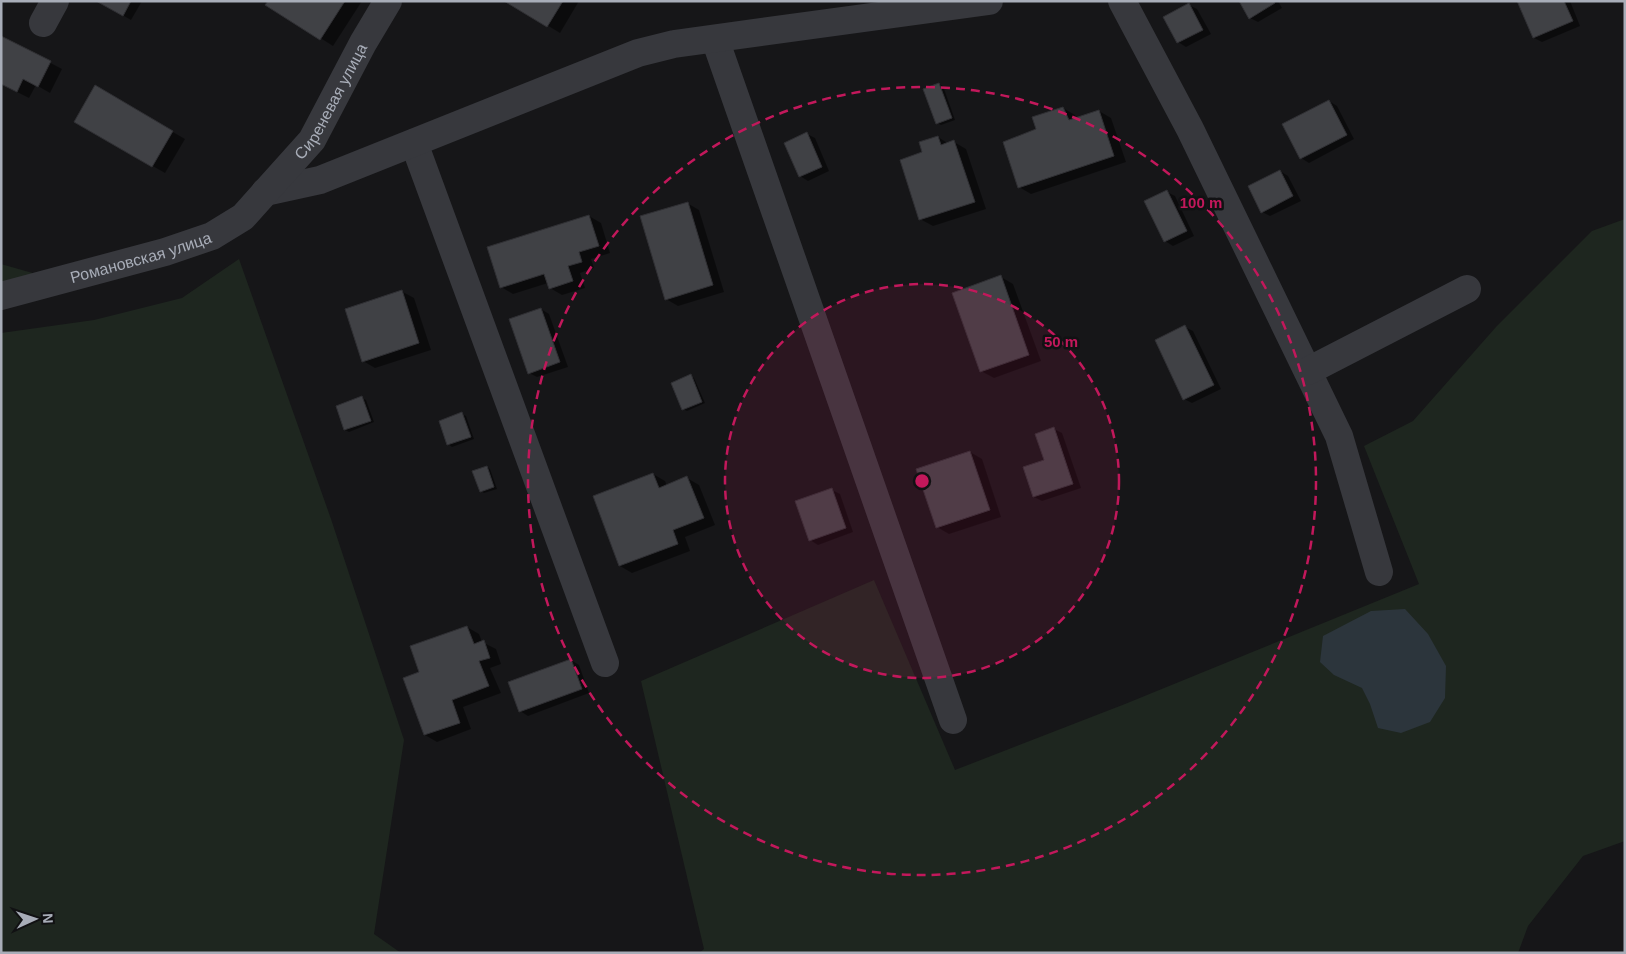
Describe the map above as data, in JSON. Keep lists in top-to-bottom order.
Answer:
{
  "streets": {
    "street": ["Сиреневая улица", "Романовская улица"]
  },
  "crossings": [
    ["Сиреневая улица", "Романовская улица"]
  ],
  "north": "right",
  "rings": ["100 m", "50 m"]
}
